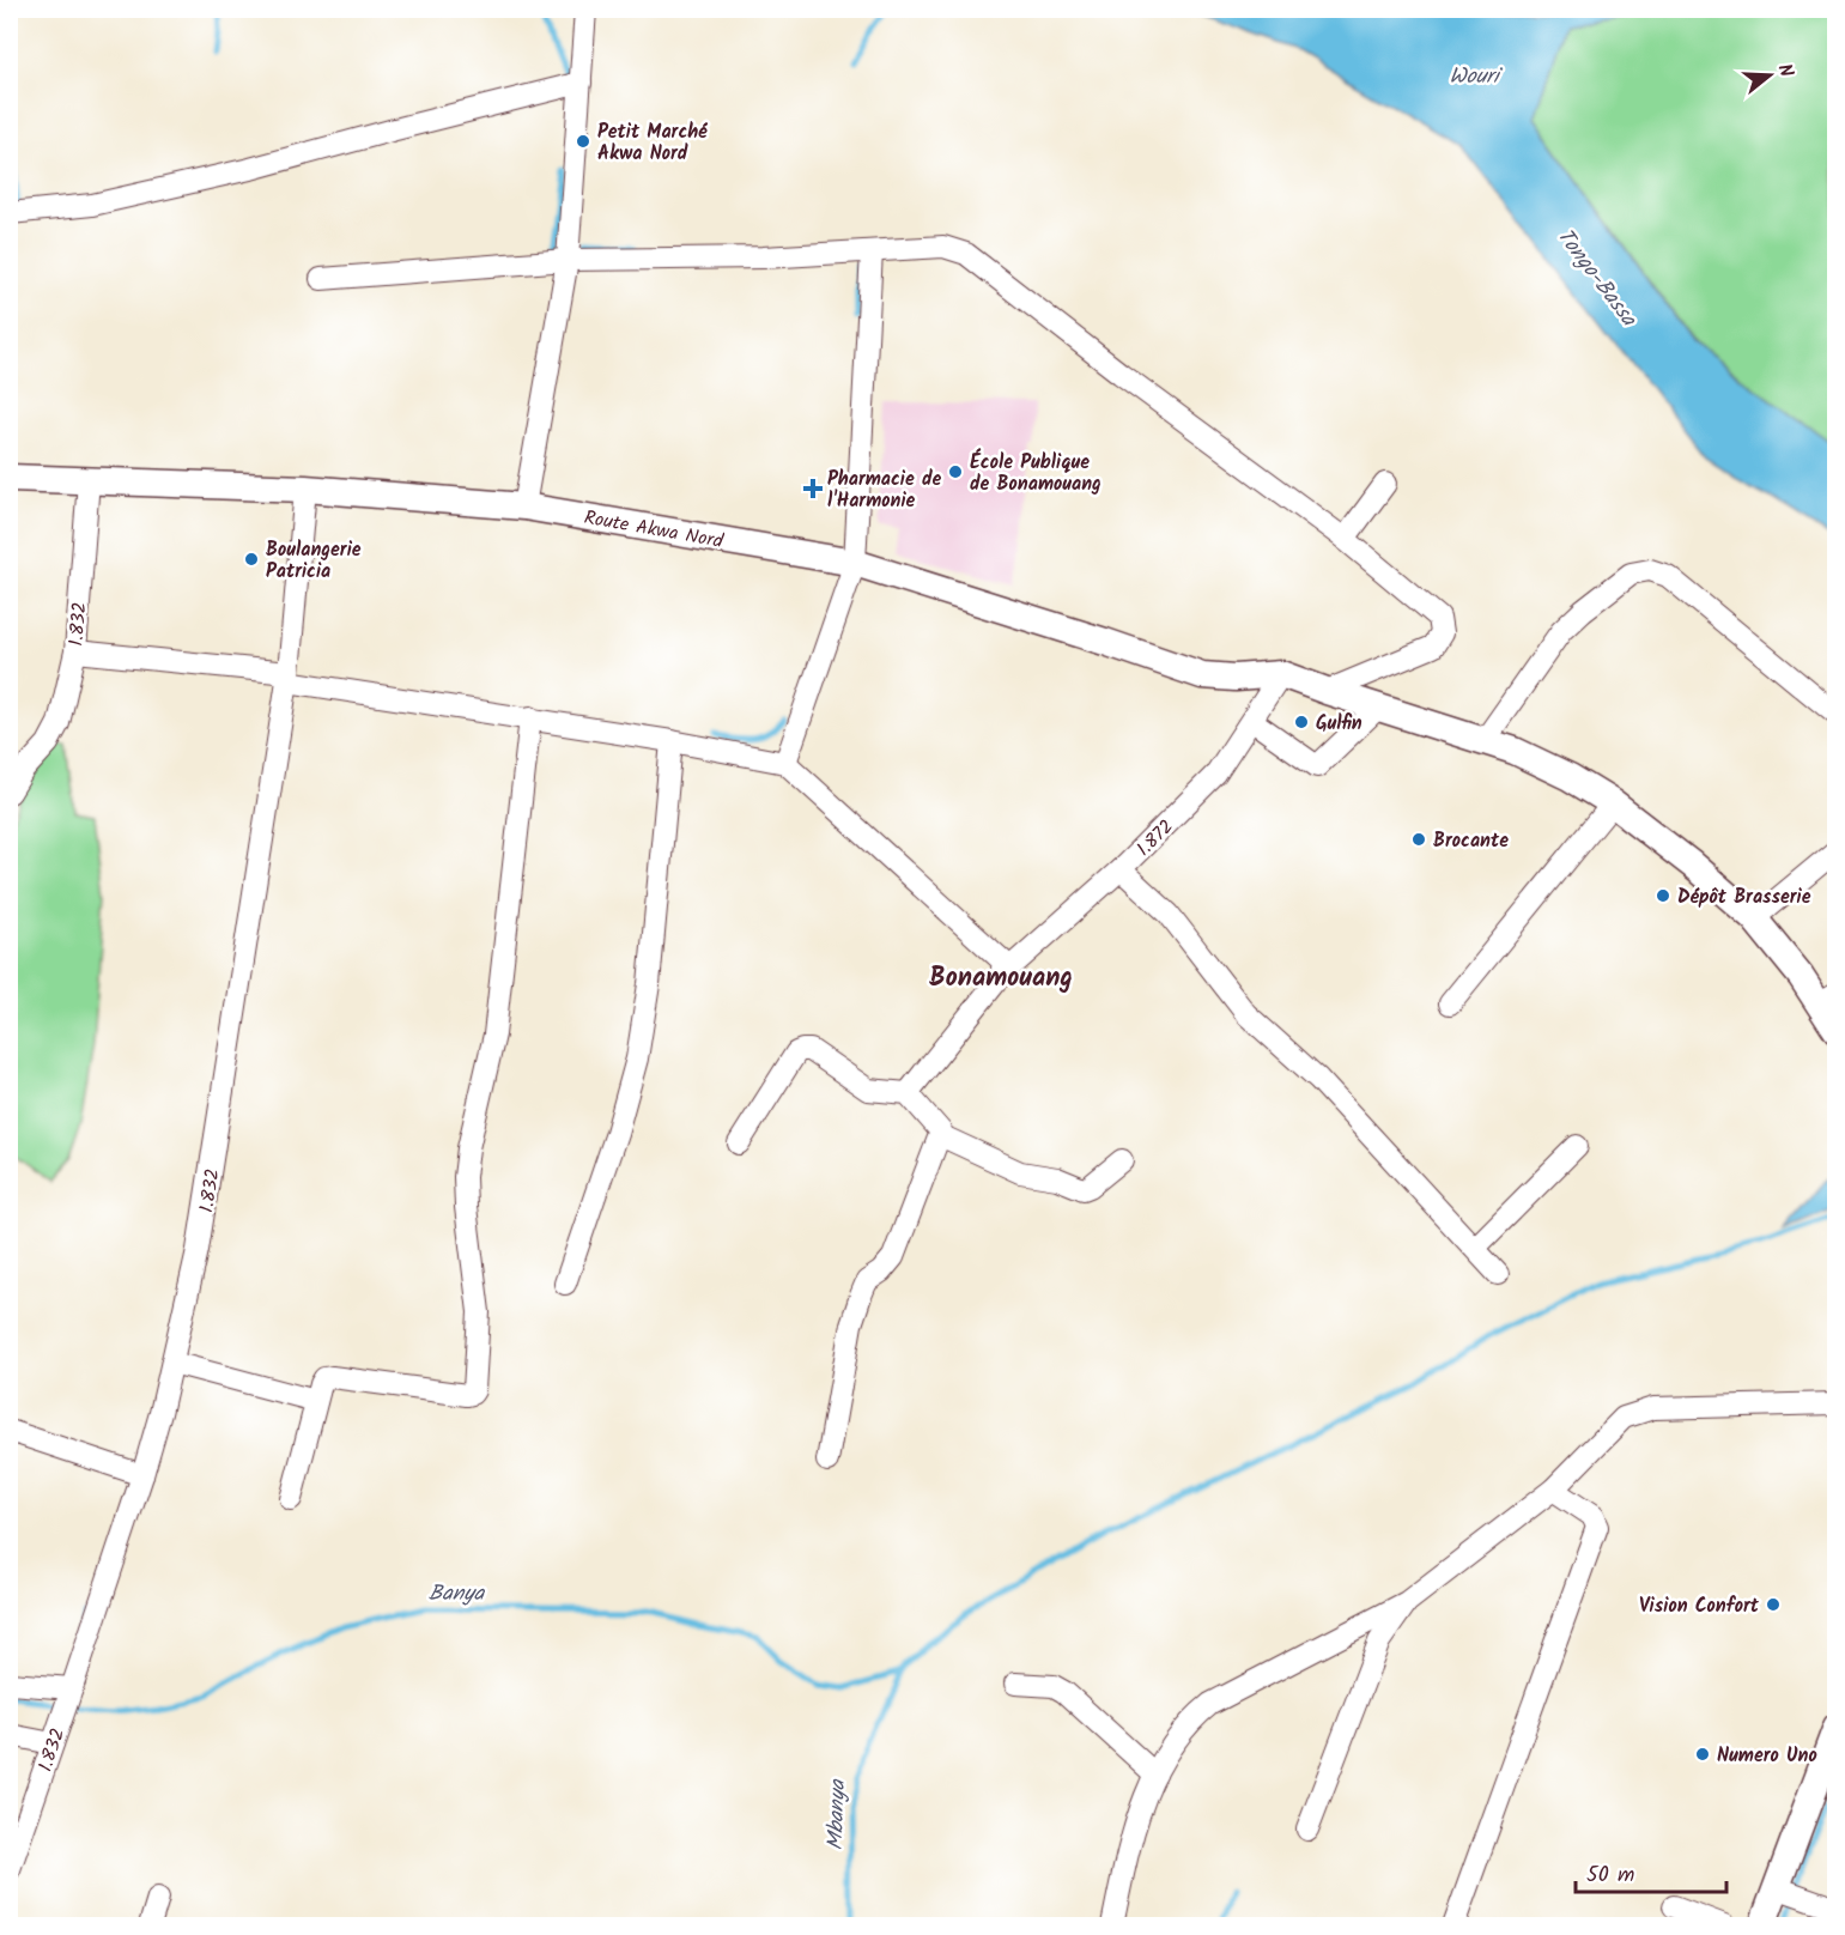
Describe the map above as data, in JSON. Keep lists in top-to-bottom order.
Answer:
{
  "streets": {
    "main road": ["Route Akwa Nord"],
    "street": ["1.832", "1.872"]
  },
  "crossings": [
    ["Route Akwa Nord", "1.832"],
    ["Route Akwa Nord", "1.872"]
  ],
  "districts": ["Bonamouang"],
  "water": [
    "Wouri",
    "Tongo-Bassa",
    "Banya",
    "Mbanya"
  ],
  "places": {
    "other": [
      "Petit Marché Akwa Nord",
      "École Publique de Bonamouang",
      "Boulangerie Patricia",
      "Gulfin",
      "Brocante",
      "Dépôt Brasserie",
      "Vision Confort",
      "Numero Uno"
    ],
    "health": ["Pharmacie de l'Harmonie"]
  },
  "scale_bar": "50 m",
  "north": "right"
}
